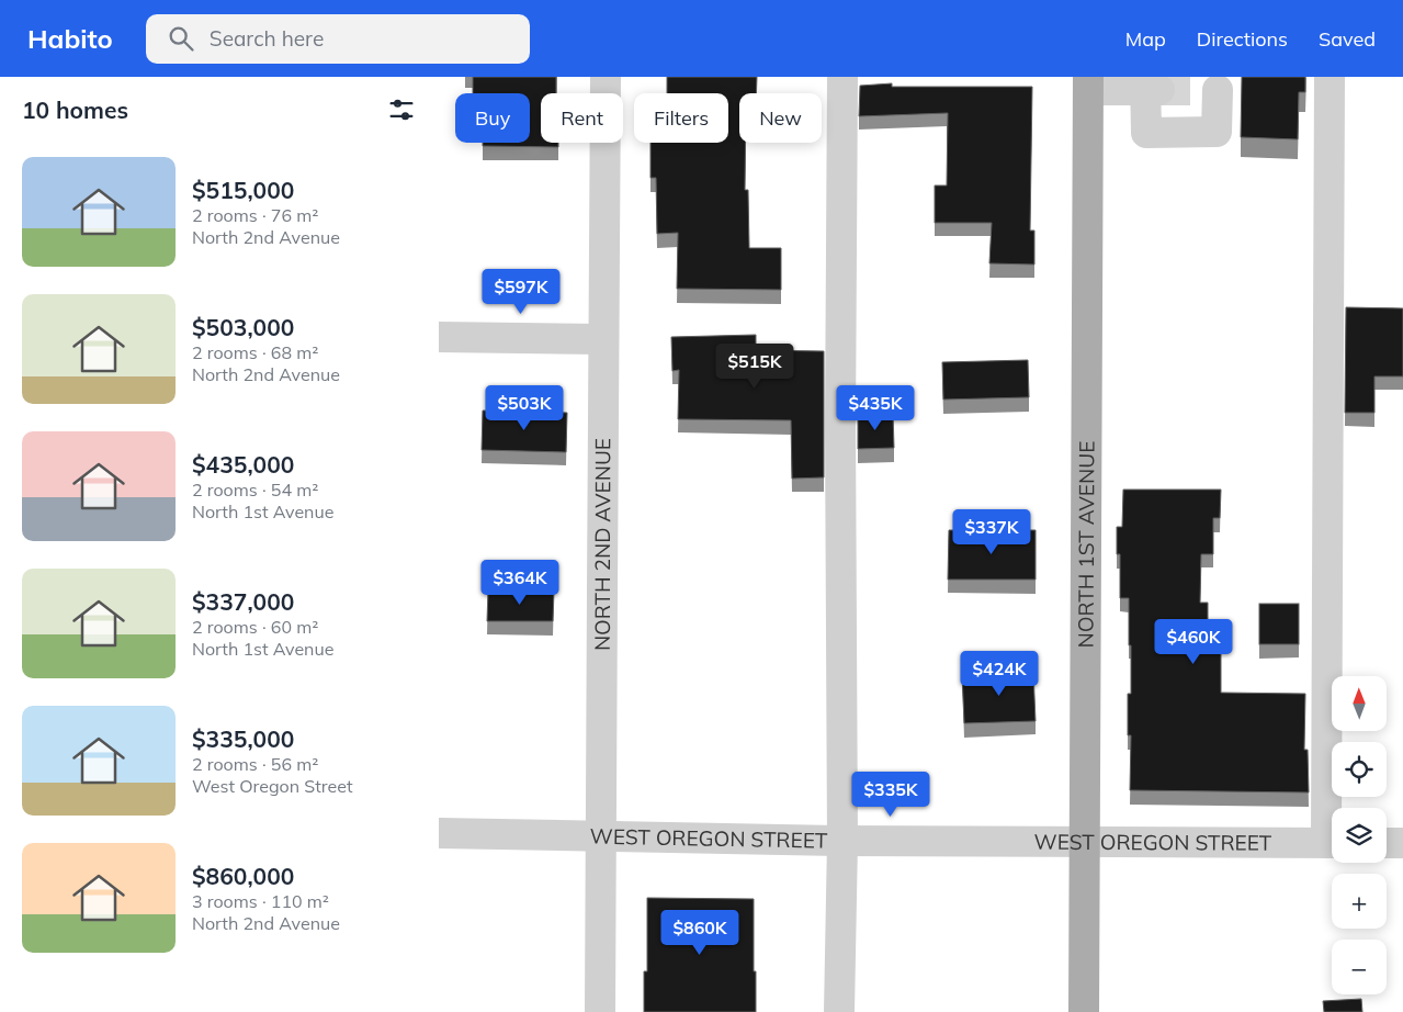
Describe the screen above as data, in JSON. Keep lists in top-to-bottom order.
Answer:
{
  "streets": {
    "main road": ["NORTH 1ST AVENUE"],
    "street": ["NORTH 2ND AVENUE", "WEST OREGON STREET"]
  },
  "crossings": [
    ["NORTH 2ND AVENUE", "WEST OREGON STREET"],
    ["NORTH 1ST AVENUE", "WEST OREGON STREET"]
  ],
  "north": "top",
  "page": {
    "header": "Habito",
    "search": "Search here",
    "nav": ["Map", "Directions", "Saved"],
    "heading": "10 homes",
    "chip": [
      "Buy",
      "Rent",
      "Filters",
      "New"
    ],
    "list": [
      {
        "name": "$515,000",
        "note": "2 rooms · 76 m² · North 2nd Avenue"
      },
      {
        "name": "$503,000",
        "note": "2 rooms · 68 m² · North 2nd Avenue"
      },
      {
        "name": "$435,000",
        "note": "2 rooms · 54 m² · North 1st Avenue"
      },
      {
        "name": "$337,000",
        "note": "2 rooms · 60 m² · North 1st Avenue"
      },
      {
        "name": "$335,000",
        "note": "2 rooms · 56 m² · West Oregon Street"
      },
      {
        "name": "$860,000",
        "note": "3 rooms · 110 m² · North 2nd Avenue"
      }
    ],
    "price": [
      "$597K",
      "$515K",
      "$503K",
      "$435K",
      "$337K",
      "$364K",
      "$460K",
      "$424K",
      "$335K",
      "$860K"
    ],
    "map_buttons": ["+", "−"]
  }
}
